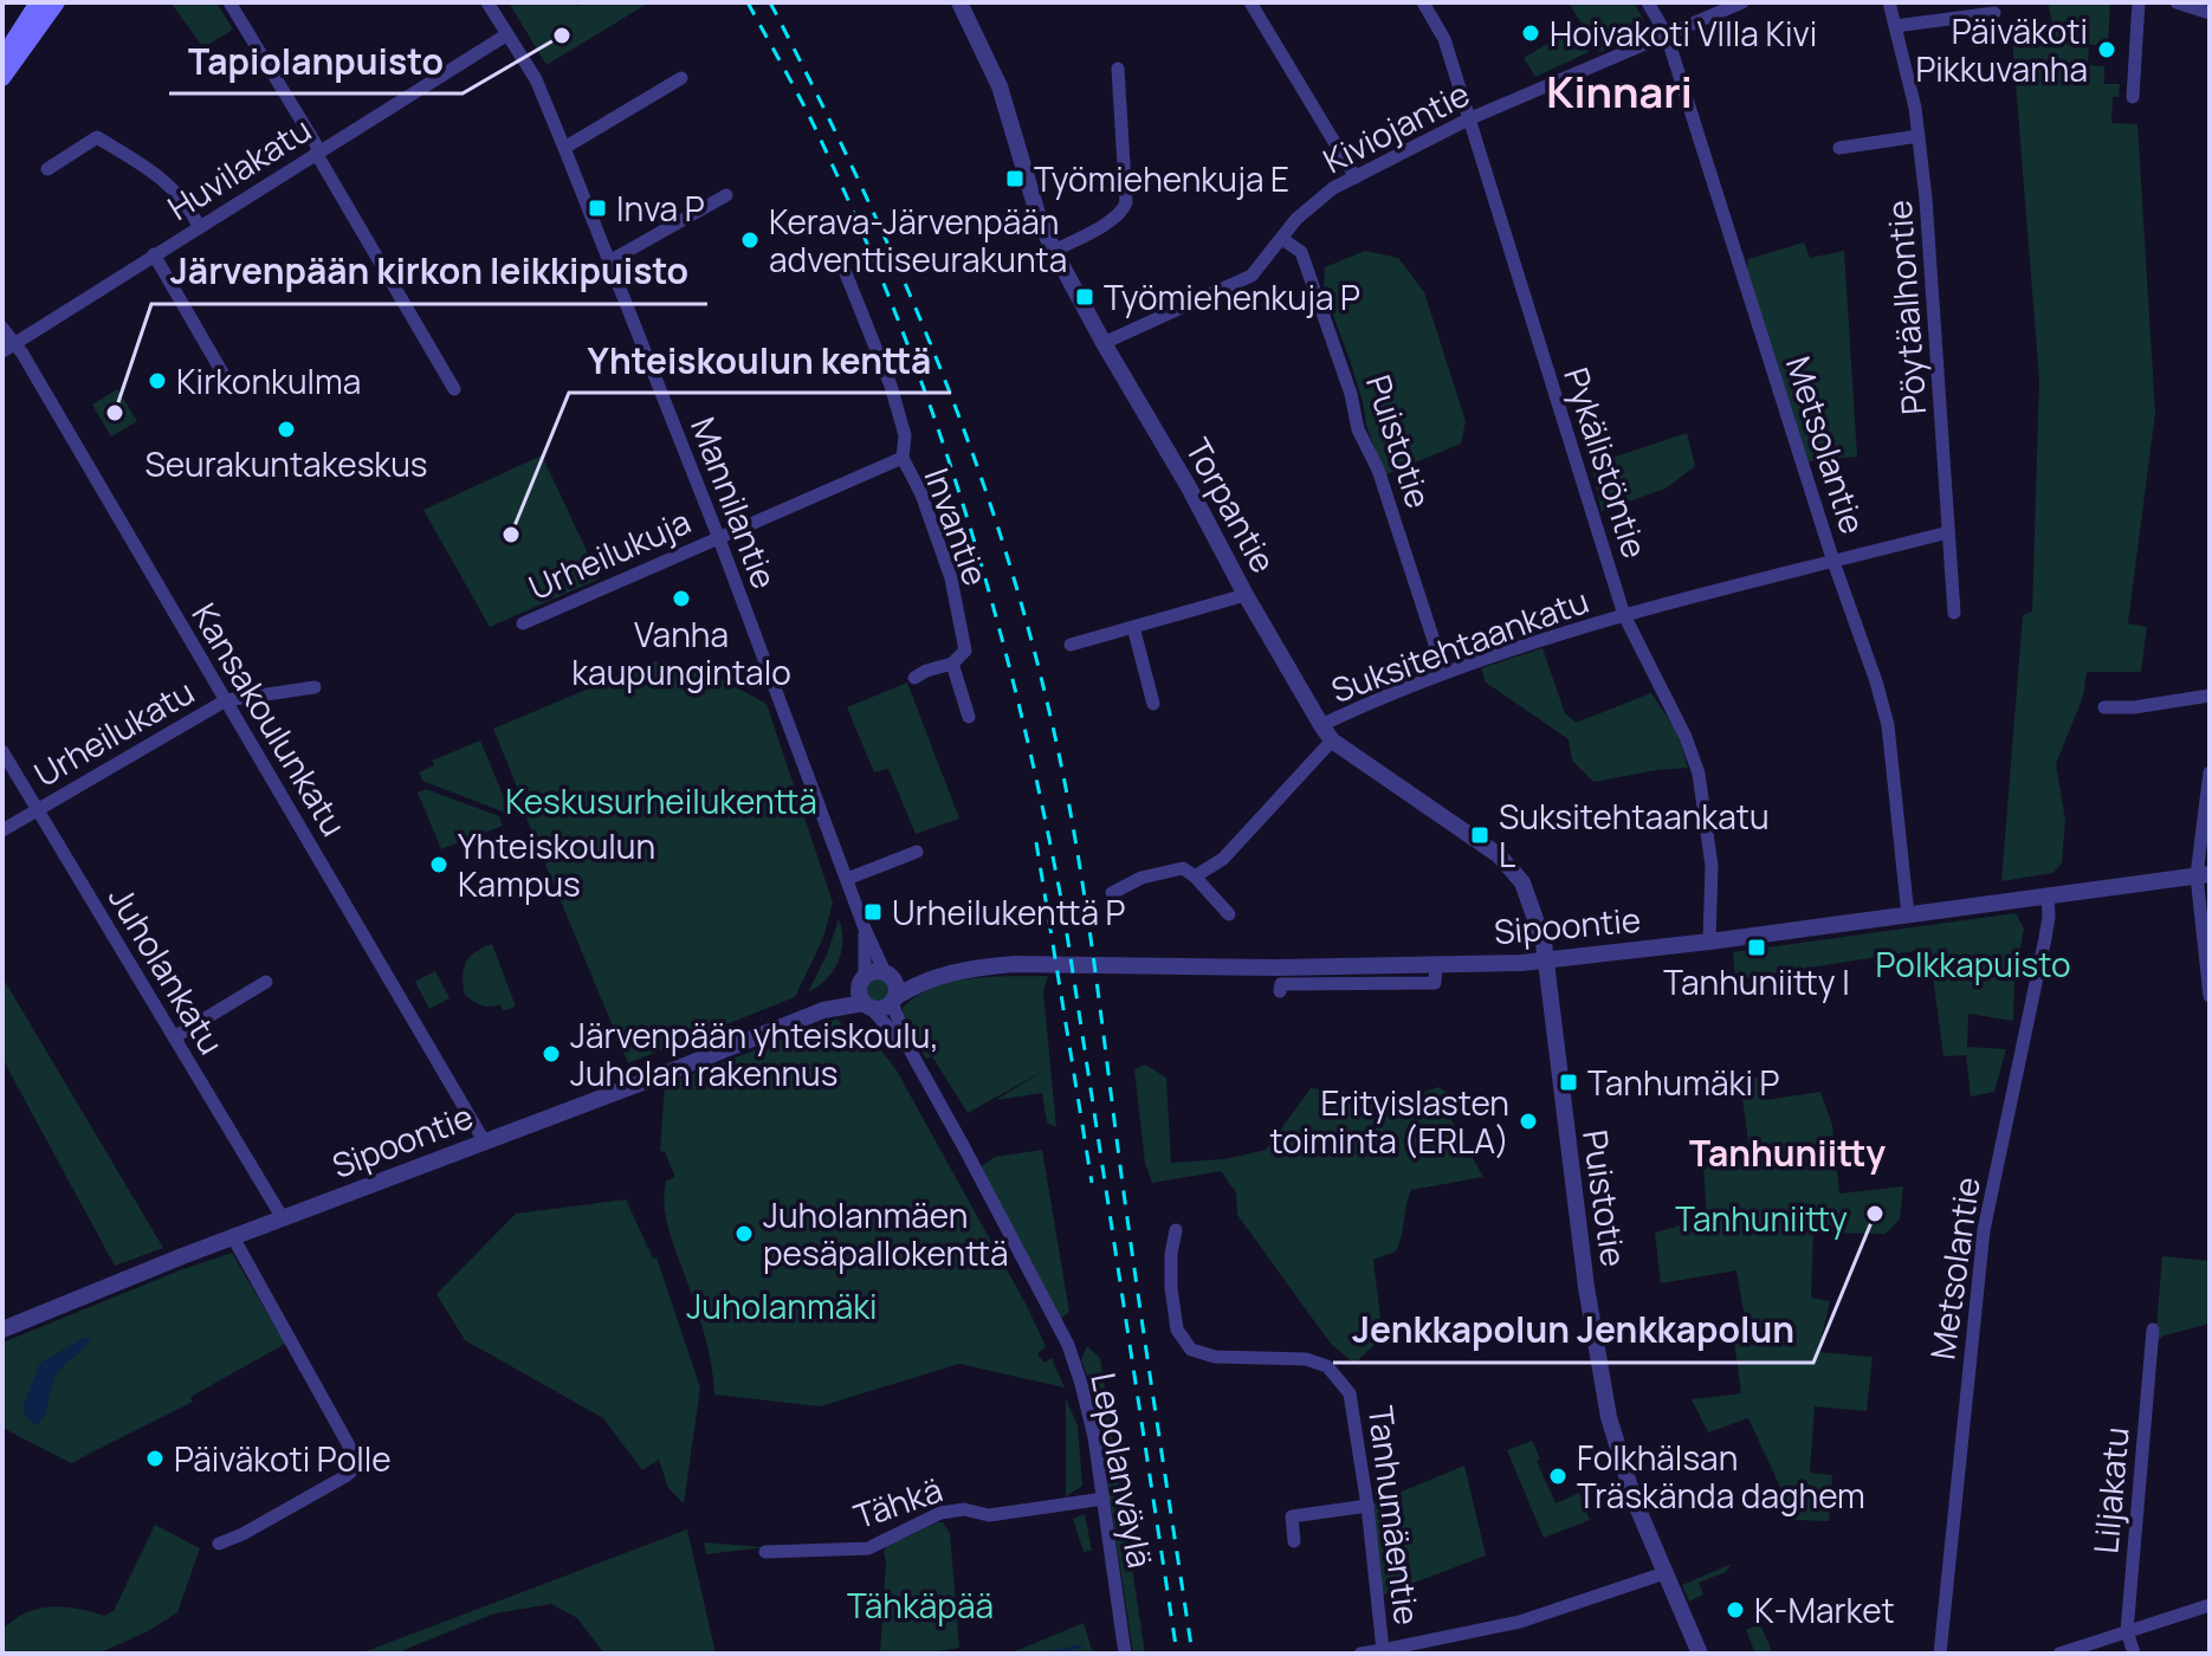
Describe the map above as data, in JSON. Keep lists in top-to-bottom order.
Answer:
{
  "streets": {
    "street": [
      "Kiviojantie",
      "Huvilakatu",
      "Pöytäalhontie",
      "Puistotie",
      "Metsolantie",
      "Pykälistöntie",
      "Mannilantie",
      "Torpantie",
      "Invantie",
      "Urheilukuja",
      "Suksitehtaankatu",
      "Kansakoulunkatu",
      "Urheilukatu",
      "Sipoontie",
      "Juholankatu",
      "Lepolanväylä",
      "Liljakatu",
      "Tähkä",
      "Tanhumäentie"
    ]
  },
  "crossings": [
    ["Kiviojantie", "Puistotie"],
    ["Kiviojantie", "Metsolantie"],
    ["Kiviojantie", "Pykälistöntie"],
    ["Kiviojantie", "Torpantie"],
    ["Huvilakatu", "Mannilantie"],
    ["Huvilakatu", "Kansakoulunkatu"],
    ["Pöytäalhontie", "Suksitehtaankatu"],
    ["Puistotie", "Torpantie"],
    ["Puistotie", "Suksitehtaankatu"],
    ["Puistotie", "Sipoontie"],
    ["Puistotie", "Tanhumäentie"],
    ["Metsolantie", "Suksitehtaankatu"],
    ["Metsolantie", "Sipoontie"],
    ["Pykälistöntie", "Suksitehtaankatu"],
    ["Pykälistöntie", "Sipoontie"],
    ["Mannilantie", "Urheilukuja"],
    ["Mannilantie", "Sipoontie"],
    ["Mannilantie", "Lepolanväylä"],
    ["Torpantie", "Suksitehtaankatu"],
    ["Torpantie", "Sipoontie"],
    ["Kansakoulunkatu", "Urheilukatu"],
    ["Kansakoulunkatu", "Sipoontie"],
    ["Urheilukatu", "Juholankatu"],
    ["Sipoontie", "Juholankatu"],
    ["Sipoontie", "Lepolanväylä"],
    ["Lepolanväylä", "Tähkä"]
  ],
  "districts": ["Kinnari", "Tanhuniitty"],
  "parks": [
    "Keskusurheilukenttä",
    "Polkkapuisto",
    "Tanhuniitty",
    "Juholanmäki",
    "Tähkäpää"
  ],
  "places": {
    "other": [
      "Hoivakoti VIlla Kivi",
      "Tapiolanpuisto",
      "Päiväkoti Pikkuvanha",
      "Kerava-Järvenpään adventtiseurakunta",
      "Kirkonkulma",
      "Järvenpään kirkon leikkipuisto",
      "Seurakuntakeskus",
      "Yhteiskoulun kenttä",
      "Vanha kaupungintalo",
      "Yhteiskoulun Kampus",
      "Järvenpään yhteiskoulu, Juholan rakennus",
      "Erityislasten toiminta (ERLA)",
      "Jenkkapolun Jenkkapolun",
      "Juholanmäen pesäpallokenttä",
      "Päiväkoti Polle",
      "Folkhälsan Träskända daghem",
      "K-Market"
    ],
    "transit": [
      "Työmiehenkuja E",
      "Inva P",
      "Työmiehenkuja P",
      "Suksitehtaankatu L",
      "Urheilukenttä P",
      "Tanhuniitty I",
      "Tanhumäki P"
    ]
  }
}
